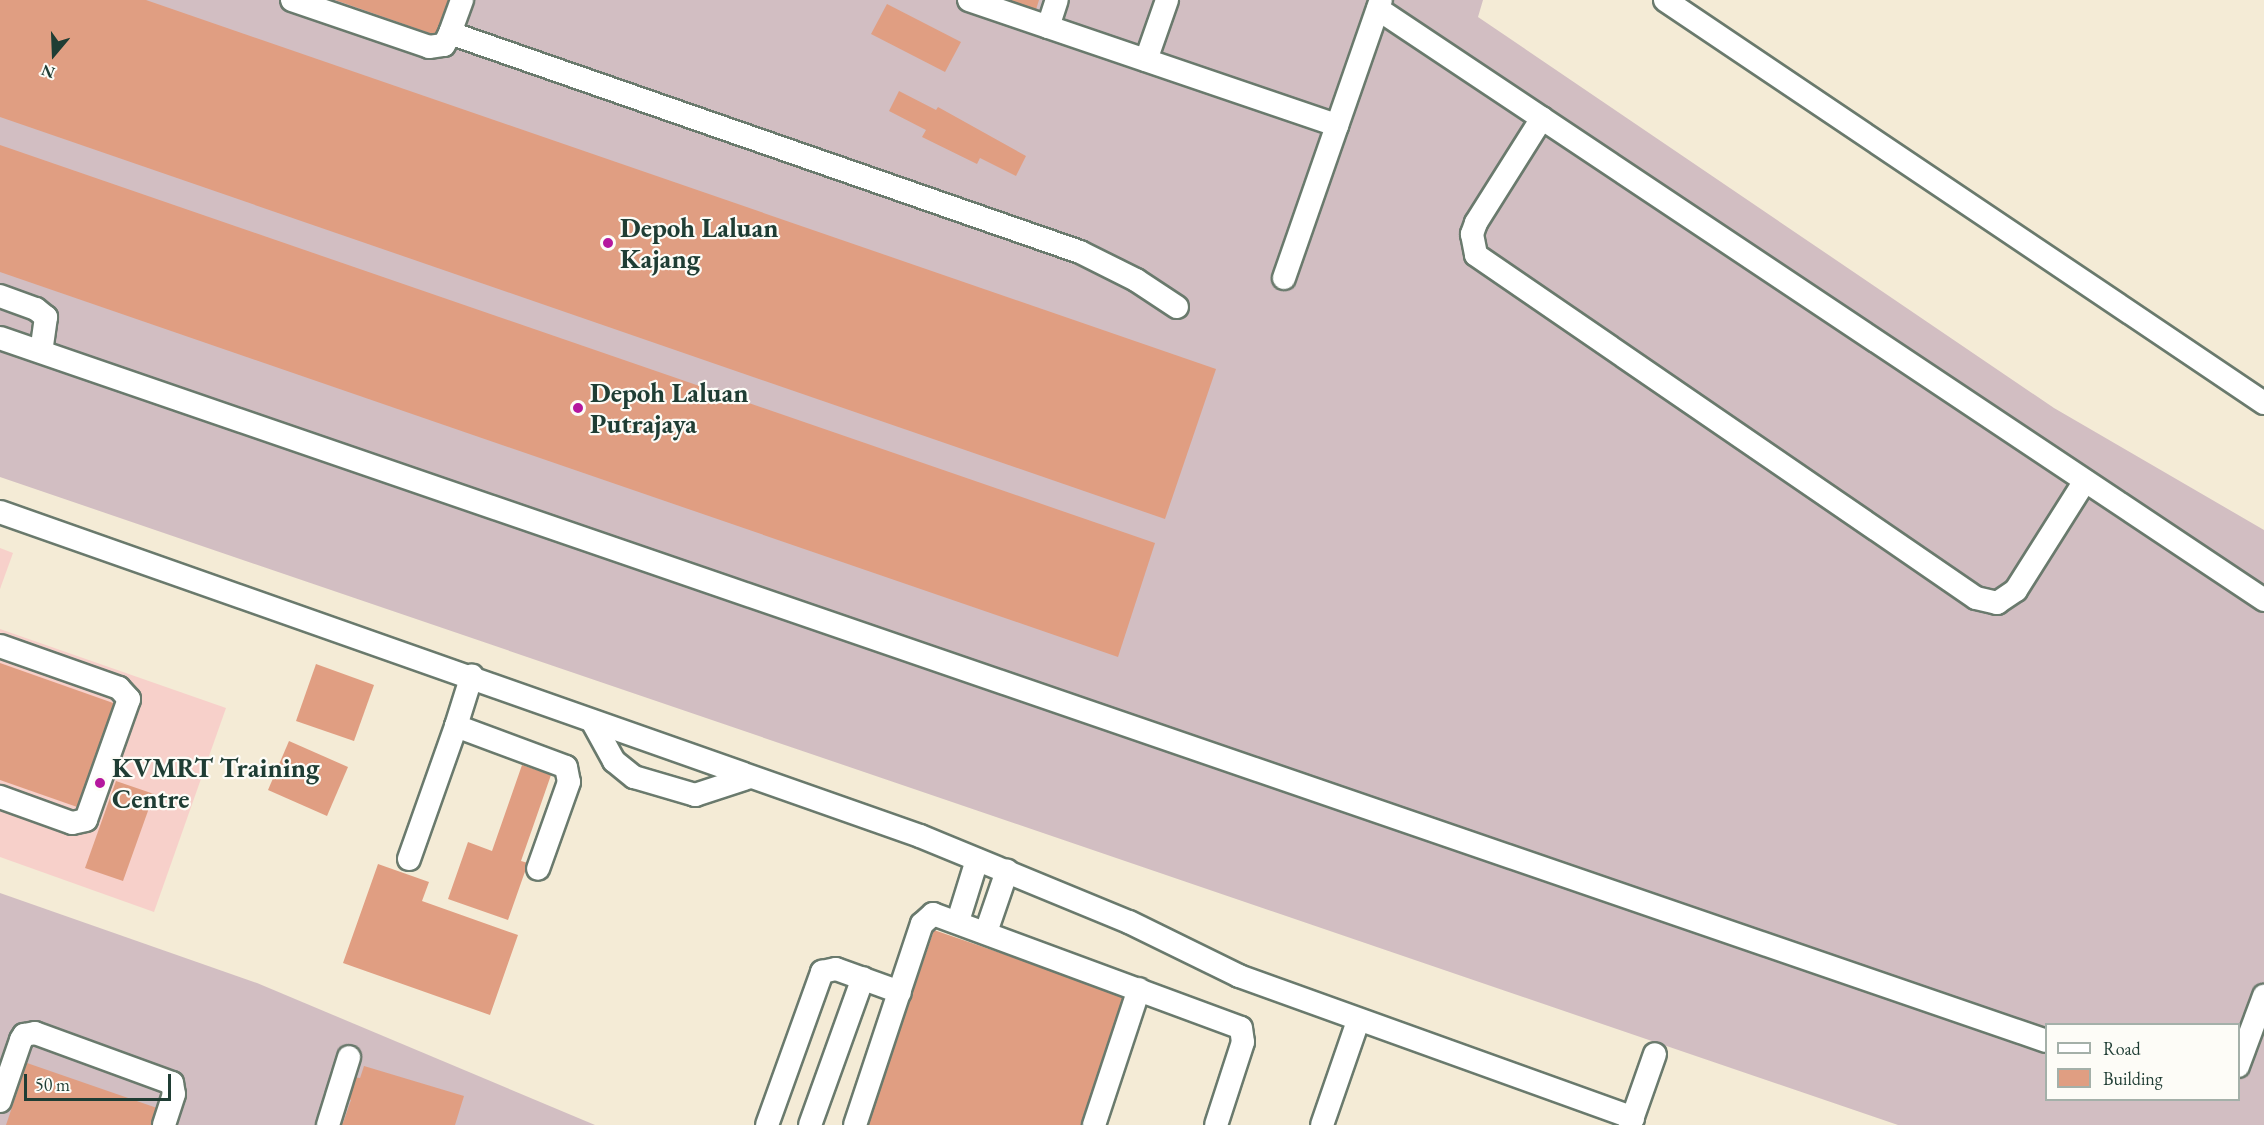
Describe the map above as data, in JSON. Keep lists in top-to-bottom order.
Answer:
{
  "places": ["Depoh Laluan Kajang", "Depoh Laluan Putrajaya", "KVMRT Training Centre"],
  "legend": ["Road", "Building"],
  "scale_bar": "50 m",
  "north": "bottom"
}
